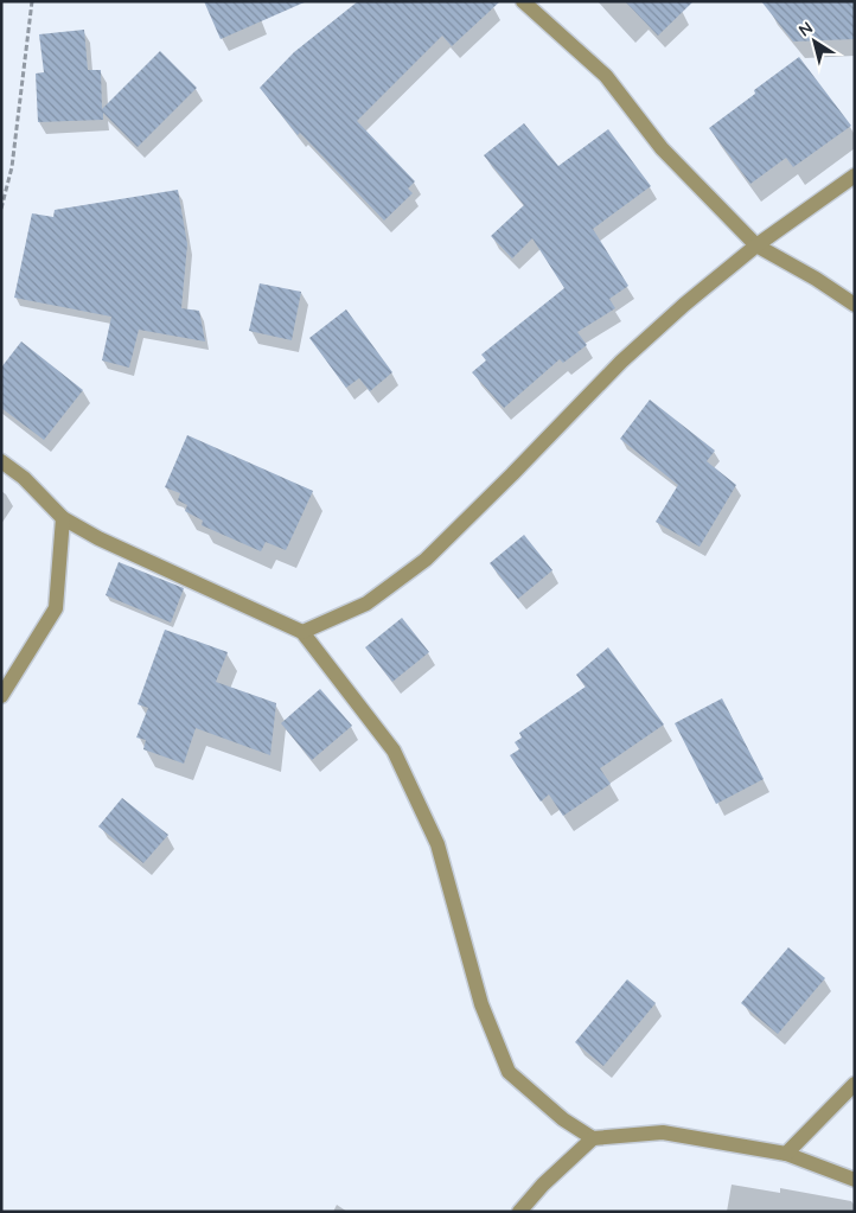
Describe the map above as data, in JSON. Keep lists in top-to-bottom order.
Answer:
{
  "north": "top left"
}
